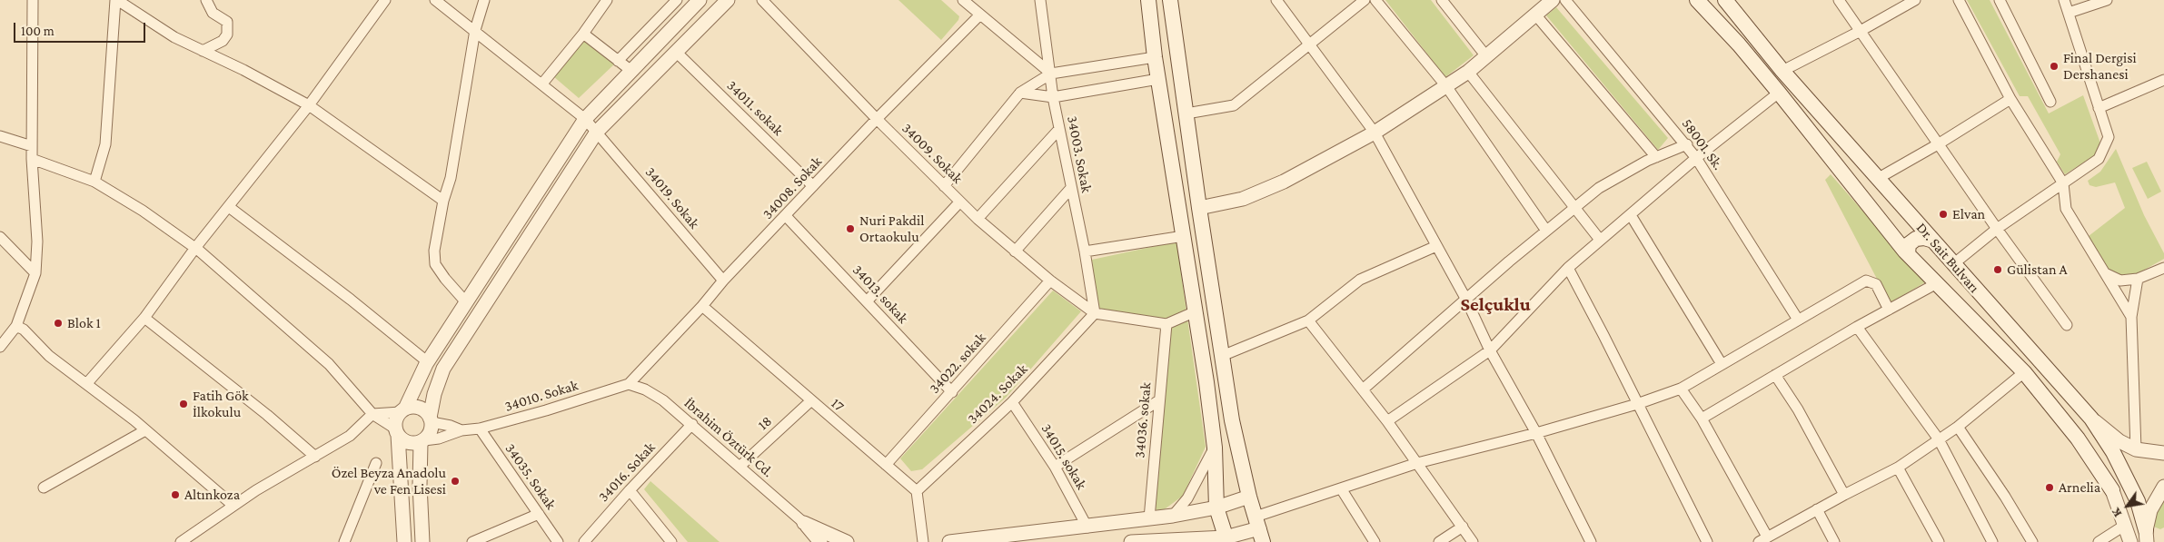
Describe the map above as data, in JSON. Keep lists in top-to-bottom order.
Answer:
{
  "streets": {
    "main road": ["Dr. Sait Bulvarı"],
    "street": [
      "34011. sokak",
      "58001. Sk.",
      "34009. Sokak",
      "34003. Sokak",
      "34008. Sokak",
      "34019. Sokak",
      "34013. sokak",
      "34022. sokak",
      "34024. Sokak",
      "34010. Sokak",
      "17",
      "34036. sokak",
      "18",
      "İbrahim Öztürk Cd.",
      "34015. sokak",
      "34016. Sokak",
      "34035. Sokak"
    ]
  },
  "crossings": [
    ["34011. sokak", "34008. Sokak"],
    ["34009. Sokak", "34003. Sokak"],
    ["34009. Sokak", "34008. Sokak"],
    ["34009. Sokak", "34022. sokak"],
    ["34009. Sokak", "34024. Sokak"],
    ["34003. Sokak", "34024. Sokak"],
    ["34008. Sokak", "34019. Sokak"],
    ["34008. Sokak", "34013. sokak"],
    ["34008. Sokak", "34010. Sokak"],
    ["34008. Sokak", "17"],
    ["34008. Sokak", "İbrahim Öztürk Cd."],
    ["34013. sokak", "34022. sokak"],
    ["34022. sokak", "17"],
    ["34024. Sokak", "17"],
    ["34024. Sokak", "34015. sokak"],
    ["34010. Sokak", "İbrahim Öztürk Cd."],
    ["34010. Sokak", "34035. Sokak"],
    ["17", "18"],
    ["18", "İbrahim Öztürk Cd."],
    ["İbrahim Öztürk Cd.", "34016. Sokak"]
  ],
  "districts": ["Selçuklu"],
  "places": [
    "Final Dergisi Dershanesi",
    "Elvan",
    "Nuri Pakdil Ortaokulu",
    "Gülistan A",
    "Blok 1",
    "Fatih Gök İlkokulu",
    "Özel Beyza Anadolu ve Fen Lisesi",
    "Arnelia",
    "Altınkoza"
  ],
  "scale_bar": "100 m",
  "north": "bottom left"
}
